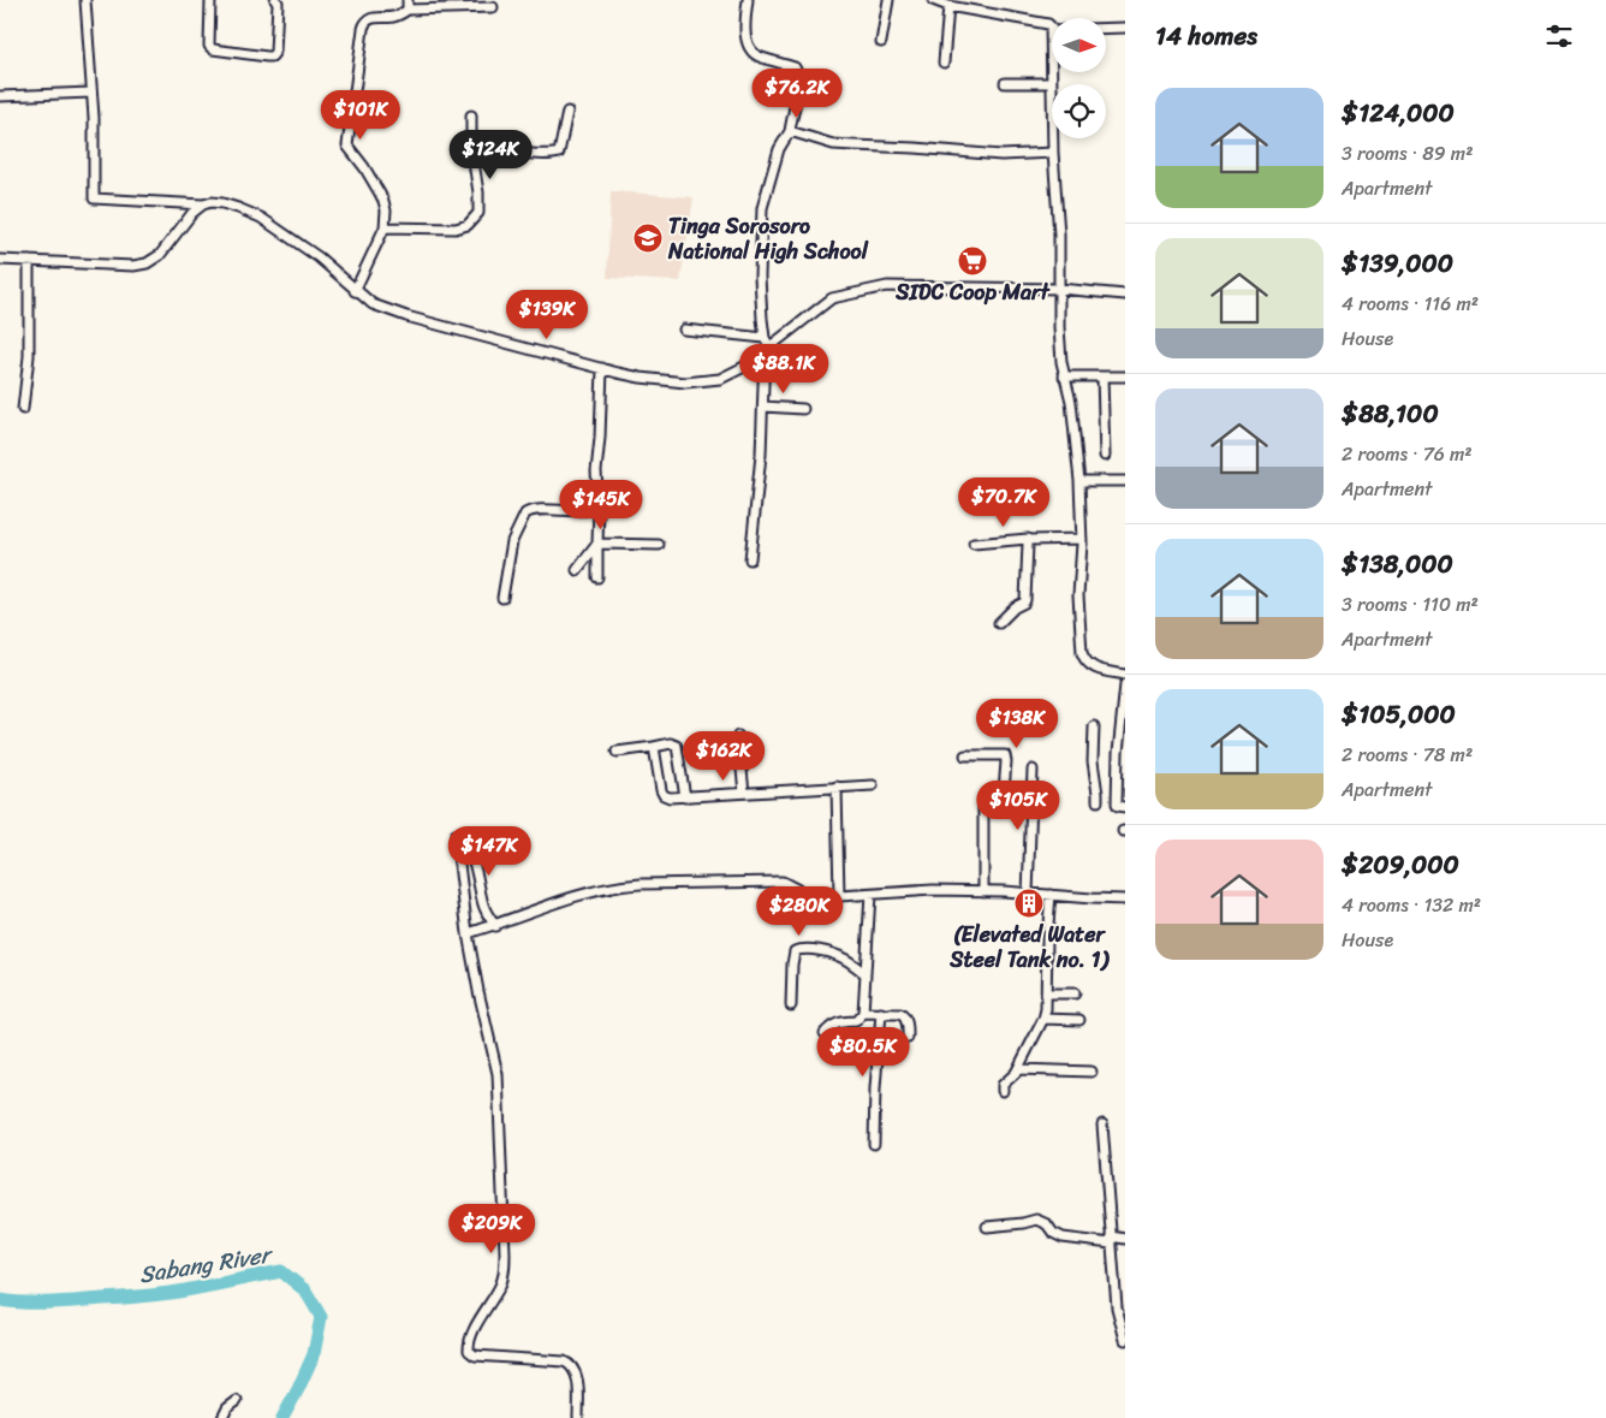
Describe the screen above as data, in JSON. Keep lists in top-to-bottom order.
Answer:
{
  "water": ["Sabang River"],
  "places": {
    "school or university": ["Tinga Sorosoro National High School"],
    "supermarket": ["SIDC Coop Mart"],
    "building": ["(Elevated Water Steel Tank no. 1)"]
  },
  "north": "right",
  "page": {
    "heading": "14 homes",
    "price": [
      "$76.2K",
      "$101K",
      "$124K",
      "$139K",
      "$88.1K",
      "$70.7K",
      "$145K",
      "$138K",
      "$162K",
      "$105K",
      "$147K",
      "$280K",
      "$80.5K",
      "$209K"
    ],
    "list": [
      {
        "name": "$124,000",
        "note": "3 rooms · 89 m² · Apartment"
      },
      {
        "name": "$139,000",
        "note": "4 rooms · 116 m² · House"
      },
      {
        "name": "$88,100",
        "note": "2 rooms · 76 m² · Apartment"
      },
      {
        "name": "$138,000",
        "note": "3 rooms · 110 m² · Apartment"
      },
      {
        "name": "$105,000",
        "note": "2 rooms · 78 m² · Apartment"
      },
      {
        "name": "$209,000",
        "note": "4 rooms · 132 m² · House"
      }
    ]
  }
}
